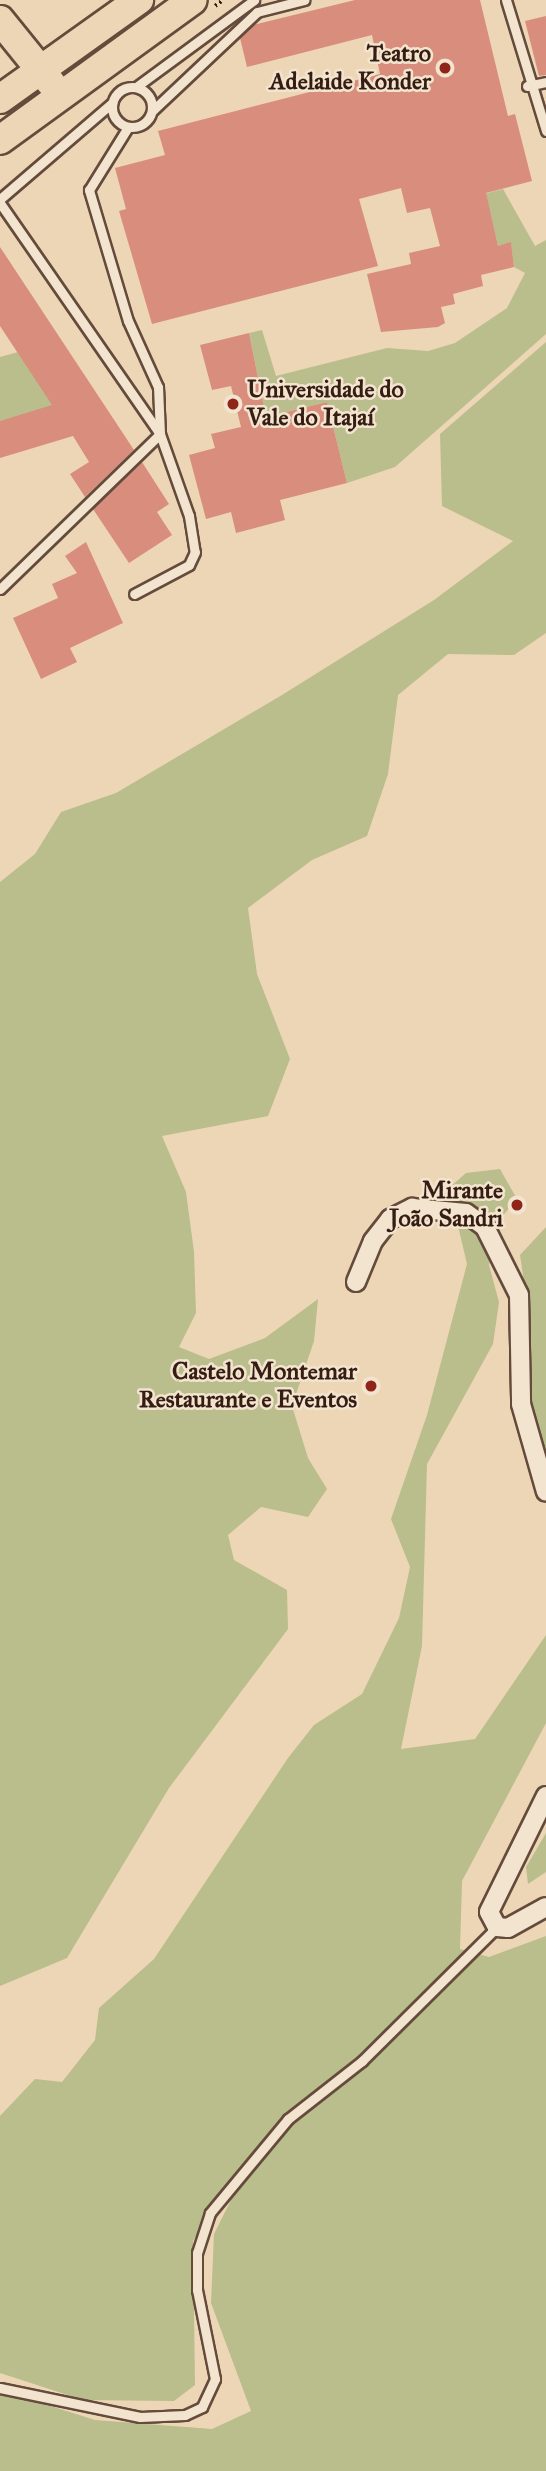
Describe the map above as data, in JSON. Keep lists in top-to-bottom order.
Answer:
{
  "places": [
    "Teatro Adelaide Konder",
    "Universidade do Vale do Itajaí",
    "Mirante João Sandri",
    "Castelo Montemar Restaurante e Eventos"
  ]
}
